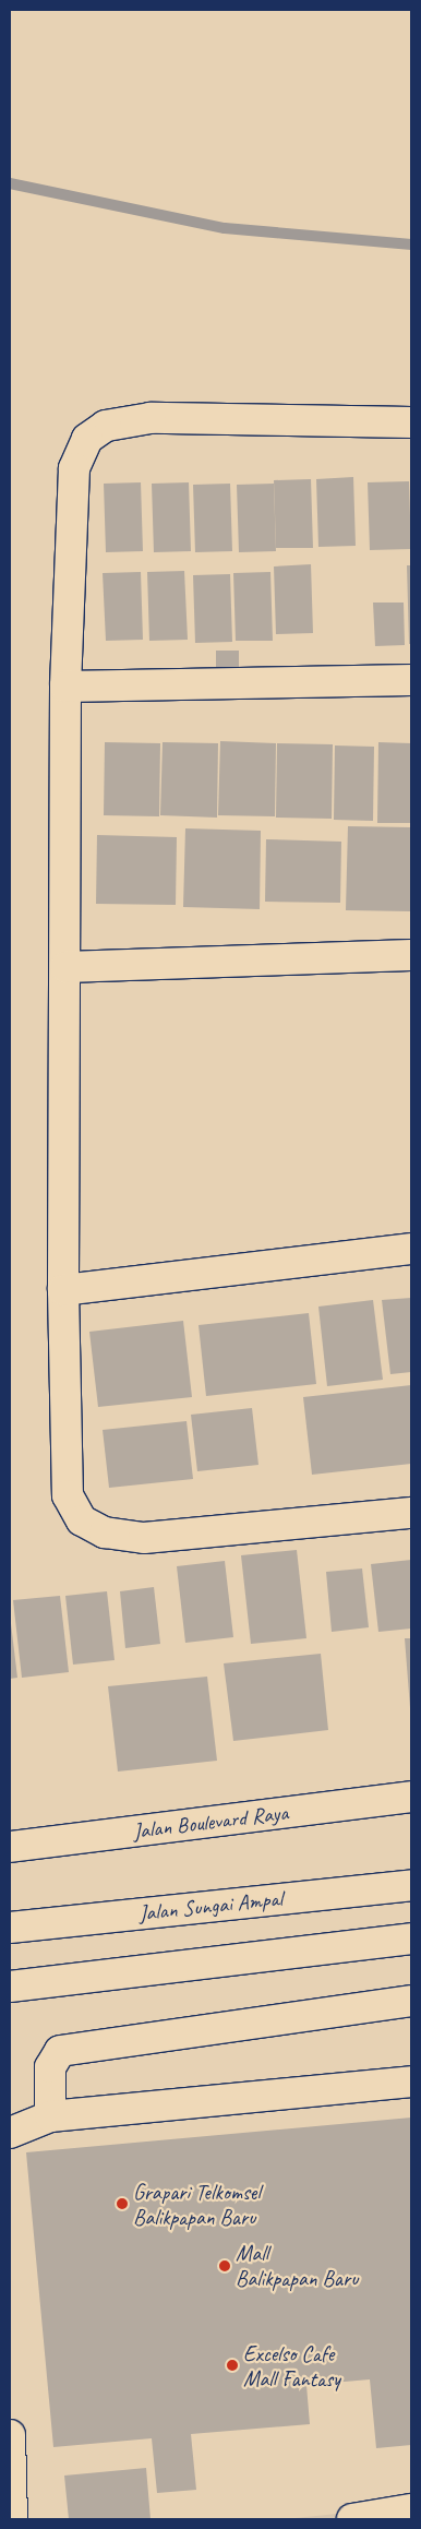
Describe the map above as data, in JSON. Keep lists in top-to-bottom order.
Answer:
{
  "streets": {
    "street": ["Jalan Boulevard Raya", "Jalan Sungai Ampal"]
  },
  "places": ["Grapari Telkomsel Balikpapan Baru", "Mall Balikpapan Baru", "Excelso Cafe Mall Fantasy"]
}
